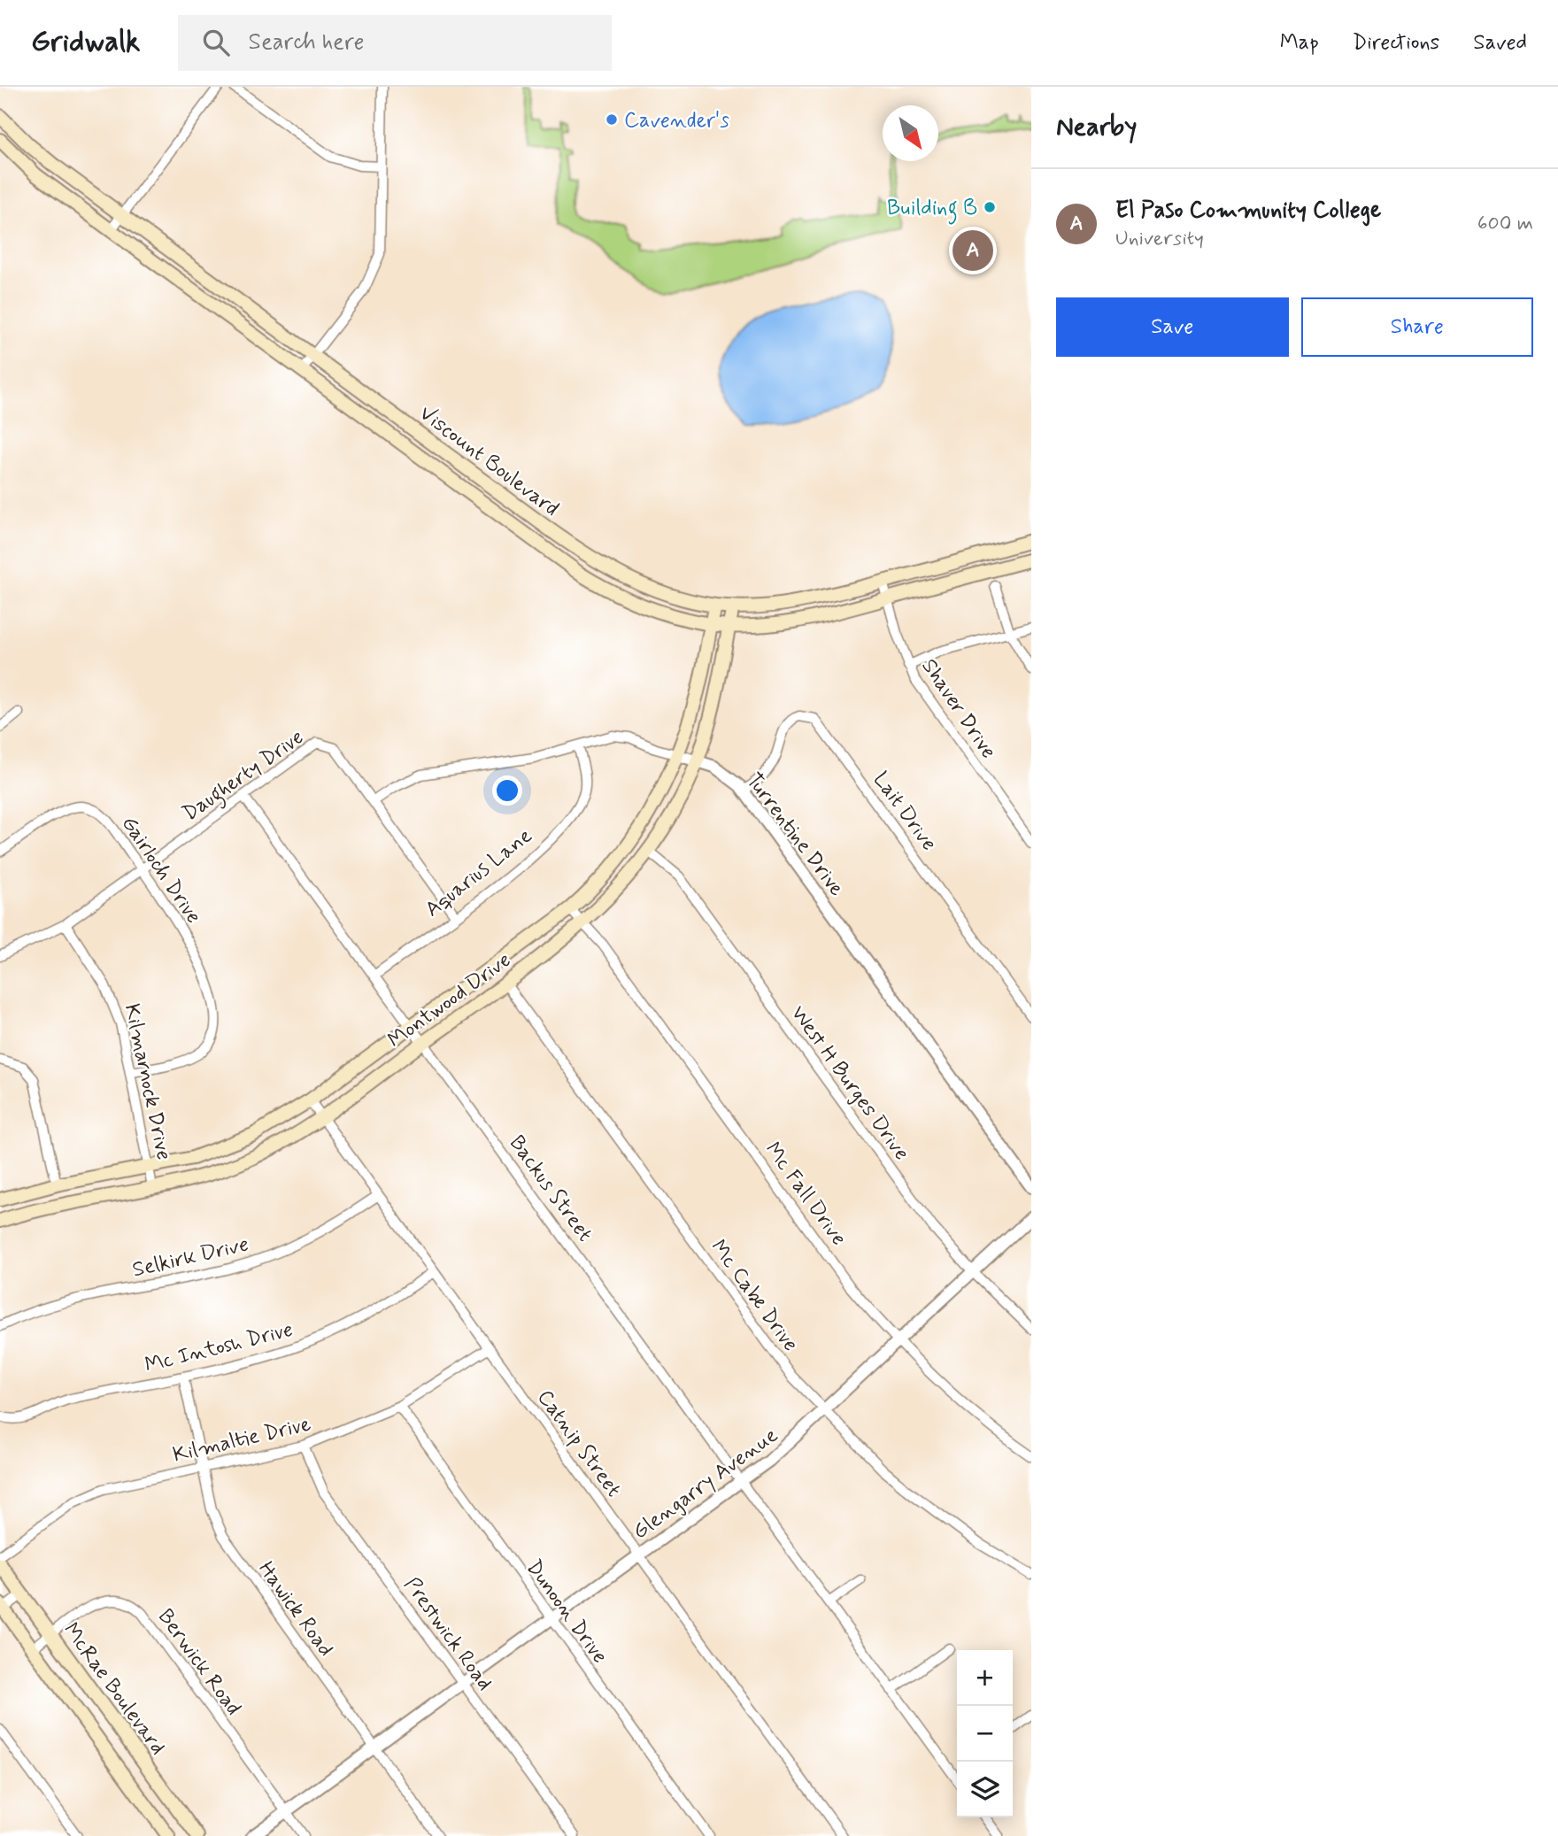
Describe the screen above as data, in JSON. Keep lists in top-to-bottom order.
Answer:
{
  "streets": {
    "main road": ["Viscount Boulevard", "Montwood Drive", "McRae Boulevard"],
    "street": [
      "Shaver Drive",
      "Daugherty Drive",
      "Lait Drive",
      "Turrentine Drive",
      "Gairloch Drive",
      "Aquarius Lane",
      "Kilmarnock Drive",
      "West H Burges Drive",
      "Backus Street",
      "Mc Fall Drive",
      "Selkirk Drive",
      "Mc Cabe Drive",
      "Mc Intosh Drive",
      "Kilmaltie Drive",
      "Catnip Street",
      "Glengarry Avenue",
      "Hawick Road",
      "Dunoon Drive",
      "Prestwick Road",
      "Berwick Road"
    ]
  },
  "crossings": [
    ["Viscount Boulevard", "Shaver Drive"],
    ["Viscount Boulevard", "Montwood Drive"],
    ["Daugherty Drive", "Turrentine Drive"],
    ["Daugherty Drive", "Gairloch Drive"],
    ["Daugherty Drive", "Aquarius Lane"],
    ["Daugherty Drive", "Kilmarnock Drive"],
    ["Daugherty Drive", "Backus Street"],
    ["Lait Drive", "Turrentine Drive"],
    ["Turrentine Drive", "Aquarius Lane"],
    ["Turrentine Drive", "Montwood Drive"],
    ["Gairloch Drive", "Kilmarnock Drive"],
    ["Aquarius Lane", "Backus Street"],
    ["Montwood Drive", "Kilmarnock Drive"],
    ["Montwood Drive", "West H Burges Drive"],
    ["Montwood Drive", "Backus Street"],
    ["Montwood Drive", "Mc Fall Drive"],
    ["Montwood Drive", "Mc Cabe Drive"],
    ["Montwood Drive", "Catnip Street"],
    ["West H Burges Drive", "Glengarry Avenue"],
    ["Backus Street", "Glengarry Avenue"],
    ["Mc Fall Drive", "Glengarry Avenue"],
    ["Selkirk Drive", "Catnip Street"],
    ["Mc Cabe Drive", "Glengarry Avenue"],
    ["Mc Intosh Drive", "Catnip Street"],
    ["Mc Intosh Drive", "Hawick Road"],
    ["Kilmaltie Drive", "Catnip Street"],
    ["Kilmaltie Drive", "Hawick Road"],
    ["Kilmaltie Drive", "Dunoon Drive"],
    ["Kilmaltie Drive", "Prestwick Road"],
    ["Catnip Street", "Glengarry Avenue"],
    ["Glengarry Avenue", "Hawick Road"],
    ["Glengarry Avenue", "Dunoon Drive"],
    ["Glengarry Avenue", "Prestwick Road"],
    ["Glengarry Avenue", "Berwick Road"],
    ["Berwick Road", "McRae Boulevard"]
  ],
  "places": ["Cavender's", "Building B"],
  "north": "bottom right",
  "page": {
    "header": "Gridwalk",
    "search": "Search here",
    "nav": ["Map", "Directions", "Saved"],
    "heading": "Nearby",
    "list": [
      {
        "mark": "A",
        "name": "El Paso Community College",
        "note": "University",
        "value": "600 m"
      }
    ],
    "pins": "A",
    "buttons": ["Save", "Share"],
    "map_buttons": ["+", "−"]
  }
}
